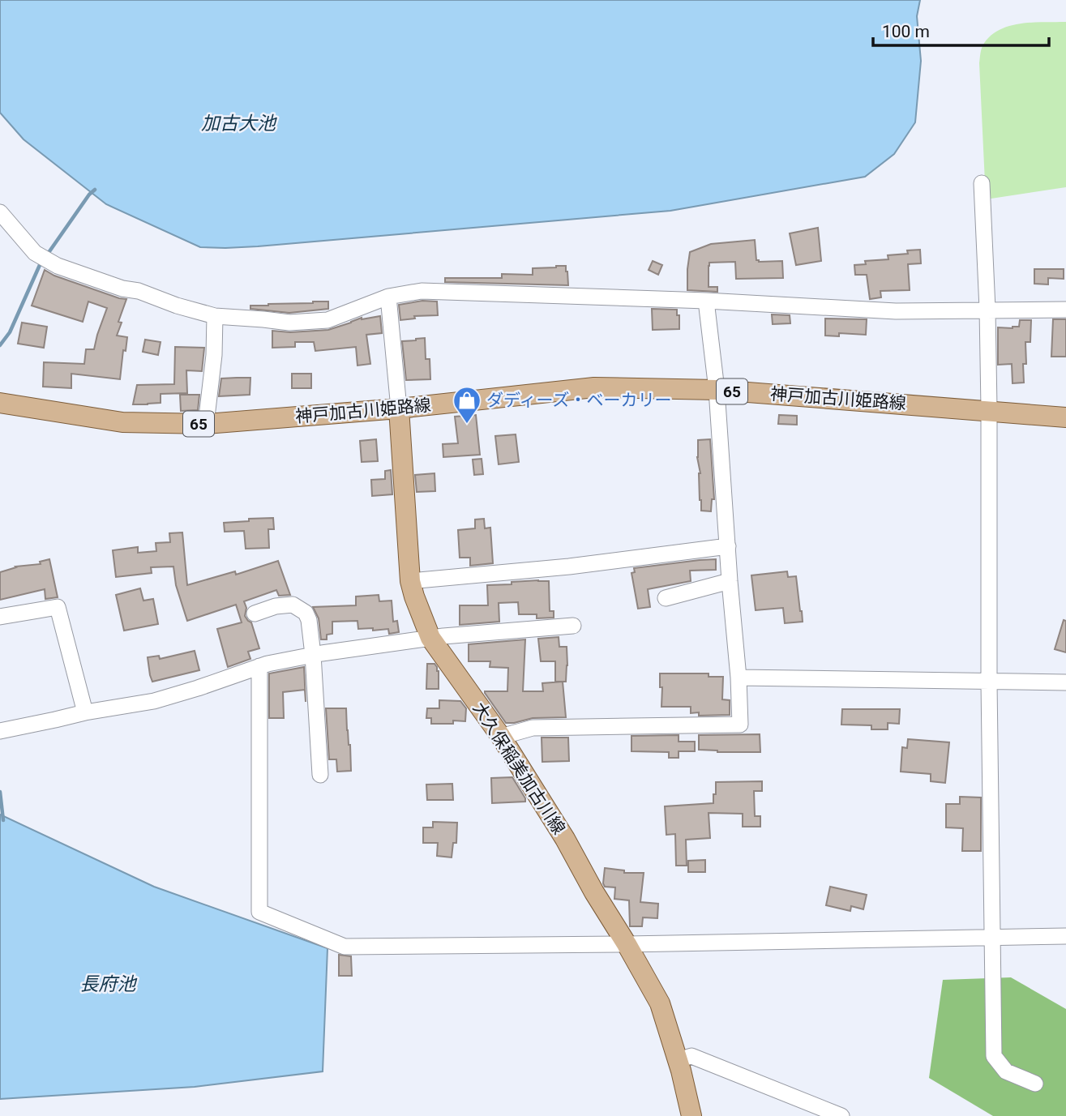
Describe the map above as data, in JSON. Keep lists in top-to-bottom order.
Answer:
{
  "streets": {
    "main road": ["65", "神戸加古川姫路線", "大久保稲美加古川線"]
  },
  "crossings": [
    ["神戸加古川姫路線", "大久保稲美加古川線"]
  ],
  "water": ["加古大池", "長府池"],
  "places": {
    "shop": ["ダディーズ・ベーカリー"]
  },
  "scale_bar": "100 m"
}
